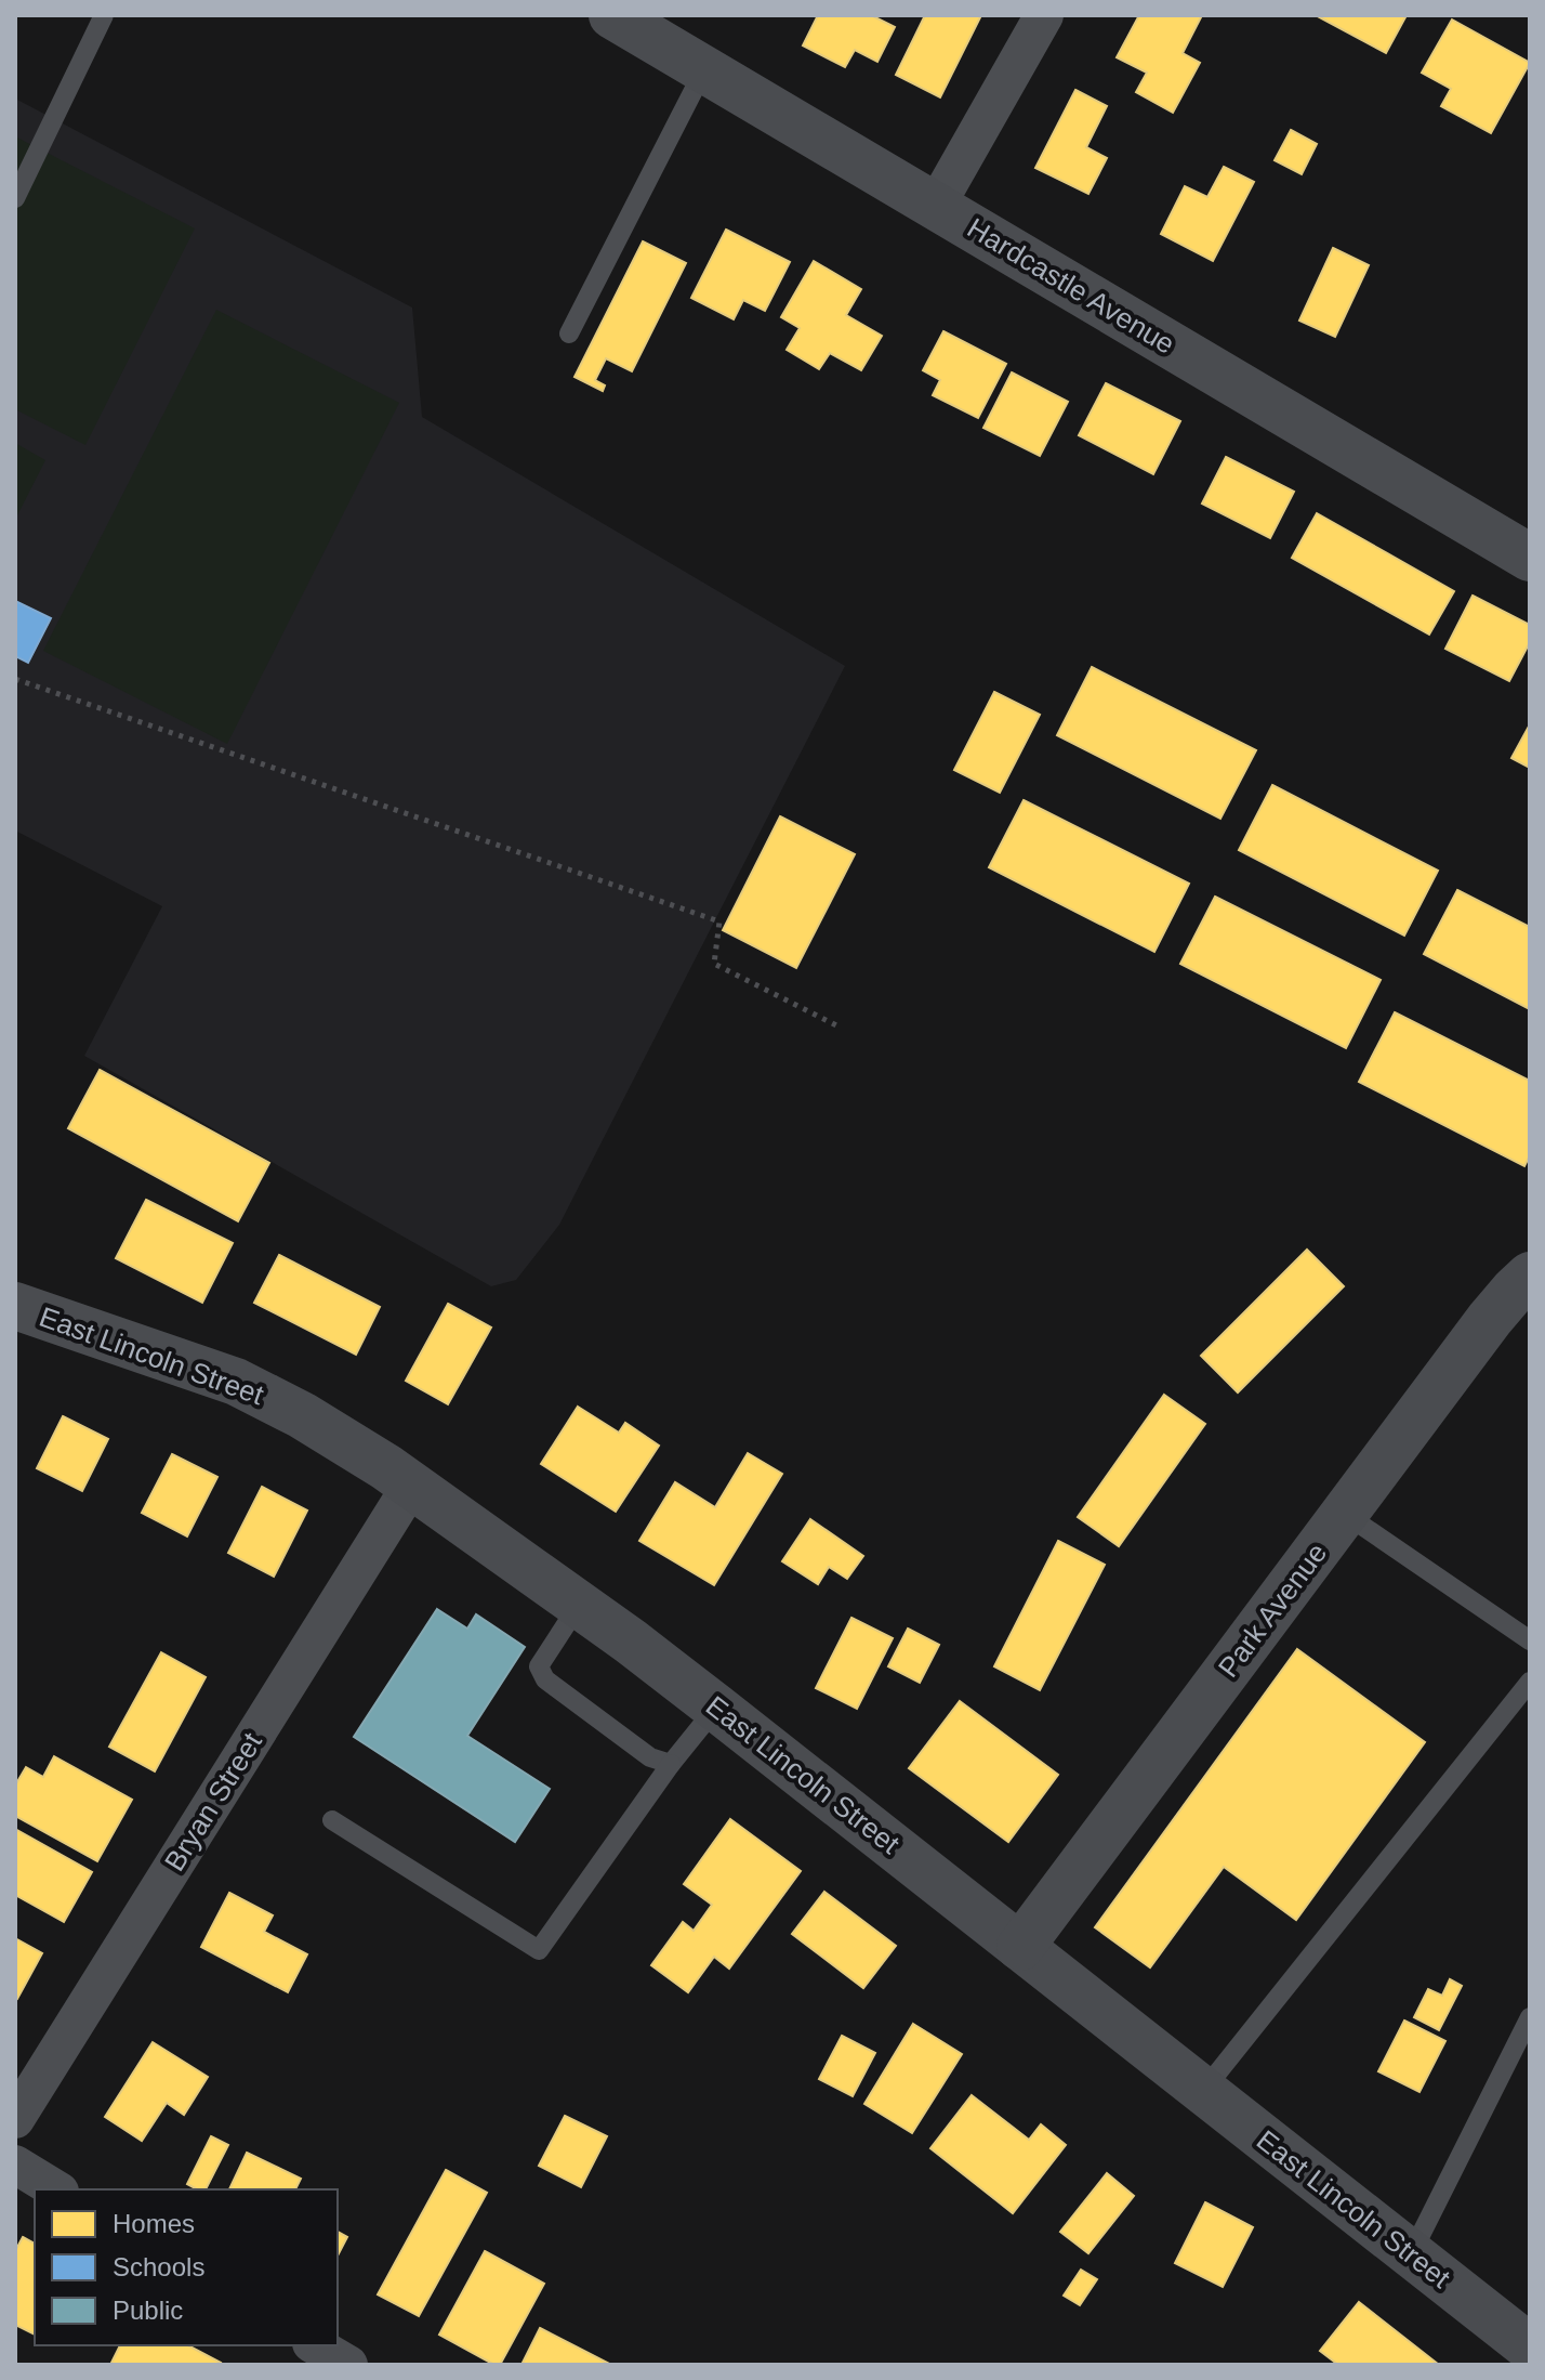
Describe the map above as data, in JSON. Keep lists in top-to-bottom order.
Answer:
{
  "streets": {
    "street": [
      "Hardcastle Avenue",
      "East Lincoln Street",
      "Park Avenue",
      "Bryan Street"
    ]
  },
  "crossings": [
    ["East Lincoln Street", "Park Avenue"],
    ["East Lincoln Street", "Bryan Street"]
  ],
  "legend": ["Homes", "Schools", "Public"]
}
